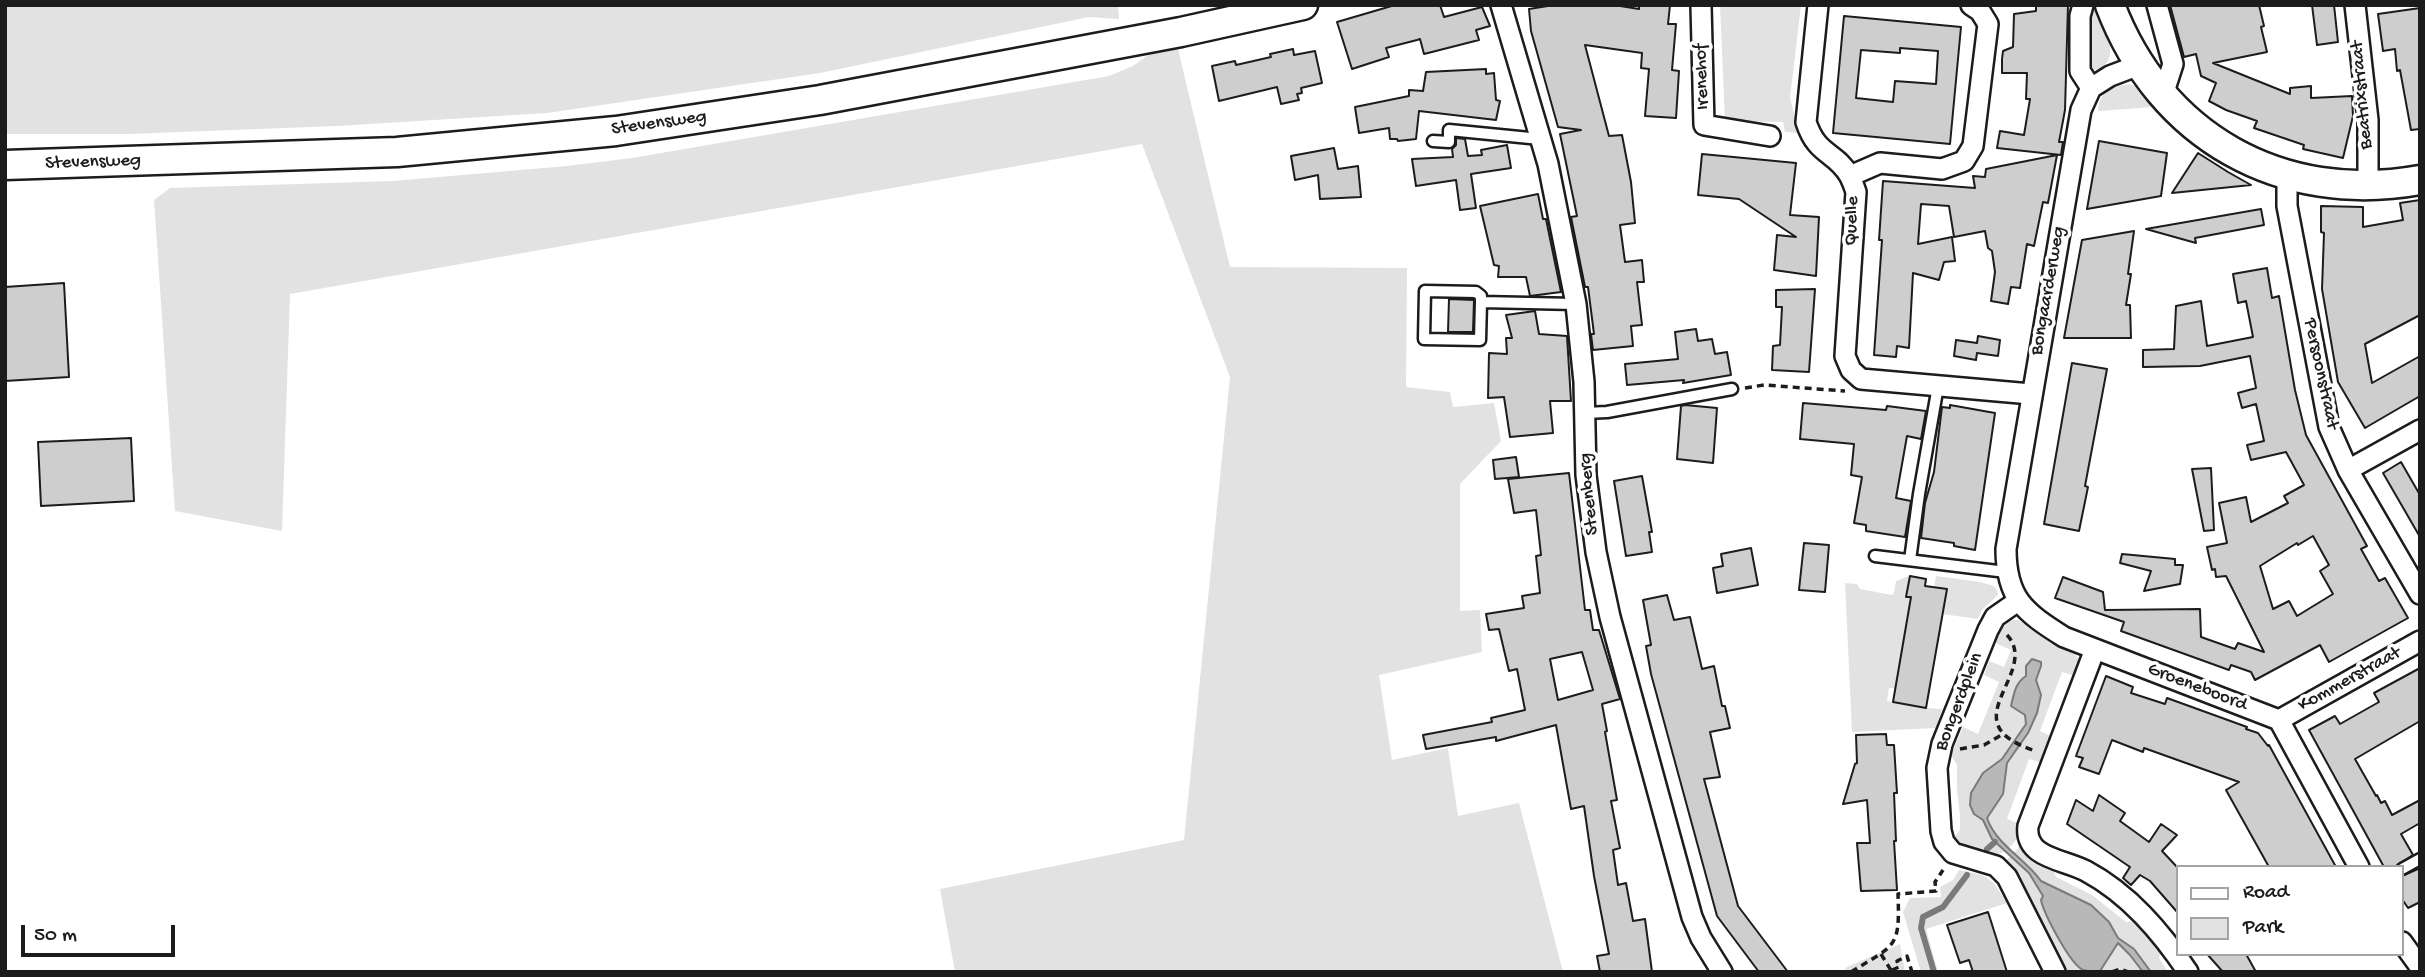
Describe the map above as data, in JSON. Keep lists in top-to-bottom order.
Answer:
{
  "streets": {
    "street": [
      "Irenehof",
      "Beatrixstraat",
      "Stevensweg",
      "Quelle",
      "Bongaarderweg",
      "Persoonstraat",
      "Steenberg",
      "Kommerstraat",
      "Groeneboord",
      "Bongerdplein"
    ]
  },
  "crossings": [
    ["Bongaarderweg", "Groeneboord"],
    ["Kommerstraat", "Groeneboord"],
    ["Groeneboord", "Bongerdplein"]
  ],
  "legend": ["Road", "Park"],
  "scale_bar": "50 m"
}
